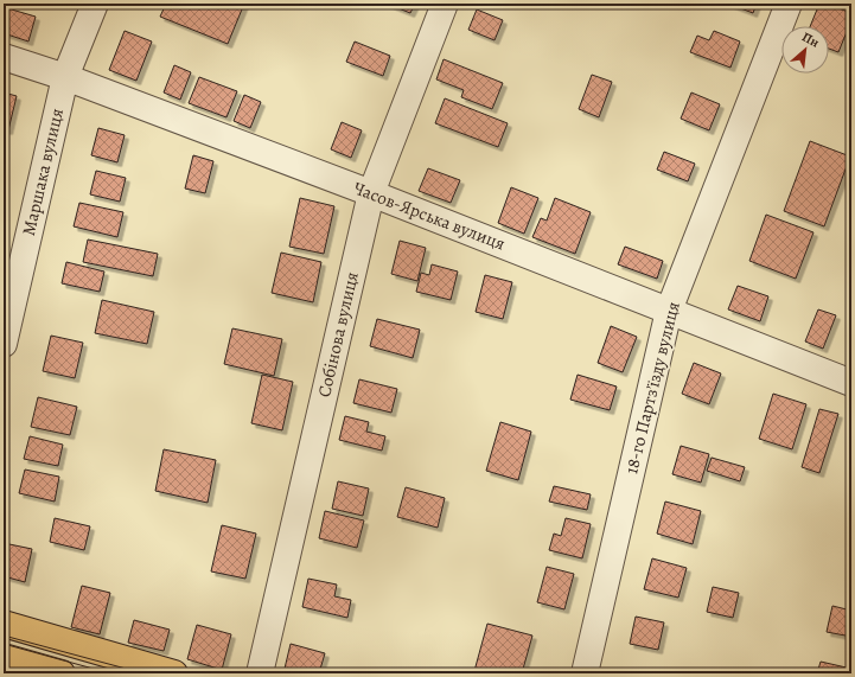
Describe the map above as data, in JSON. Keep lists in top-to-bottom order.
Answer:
{
  "streets": {
    "street": [
      "Маршака вулиця",
      "Часов-Ярська вулиця",
      "Собінова вулиця",
      "18-го Партз’їзду вулиця"
    ]
  },
  "crossings": [
    ["Маршака вулиця", "Часов-Ярська вулиця"],
    ["Часов-Ярська вулиця", "Собінова вулиця"],
    ["Часов-Ярська вулиця", "18-го Партз’їзду вулиця"]
  ],
  "north": "top right"
}
